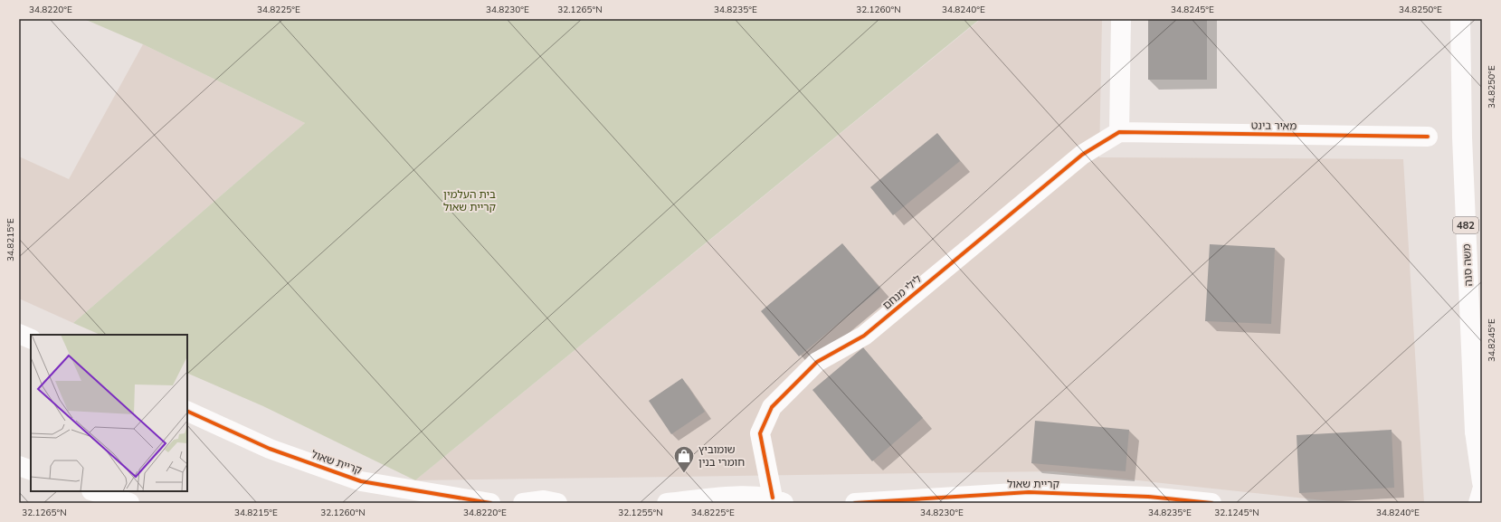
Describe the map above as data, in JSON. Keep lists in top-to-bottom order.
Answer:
{
  "streets": {
    "street": [
      "מאיר בינט",
      "482",
      "משה סנה",
      "לילי מנחם",
      "קריית שאול"
    ]
  },
  "crossings": [
    ["מאיר בינט", "לילי מנחם"]
  ],
  "parks": ["בית העלמין קריית שאול"],
  "places": {
    "shop": ["שומוביץ חומרי בנין"]
  },
  "coordinates": [
    "34.8220°E",
    "34.8225°E",
    "34.8230°E",
    "32.1265°N",
    "34.8235°E",
    "32.1260°N",
    "34.8240°E",
    "34.8245°E",
    "34.8250°E",
    "34.8215°E",
    "32.1255°N",
    "32.1245°N"
  ]
}
